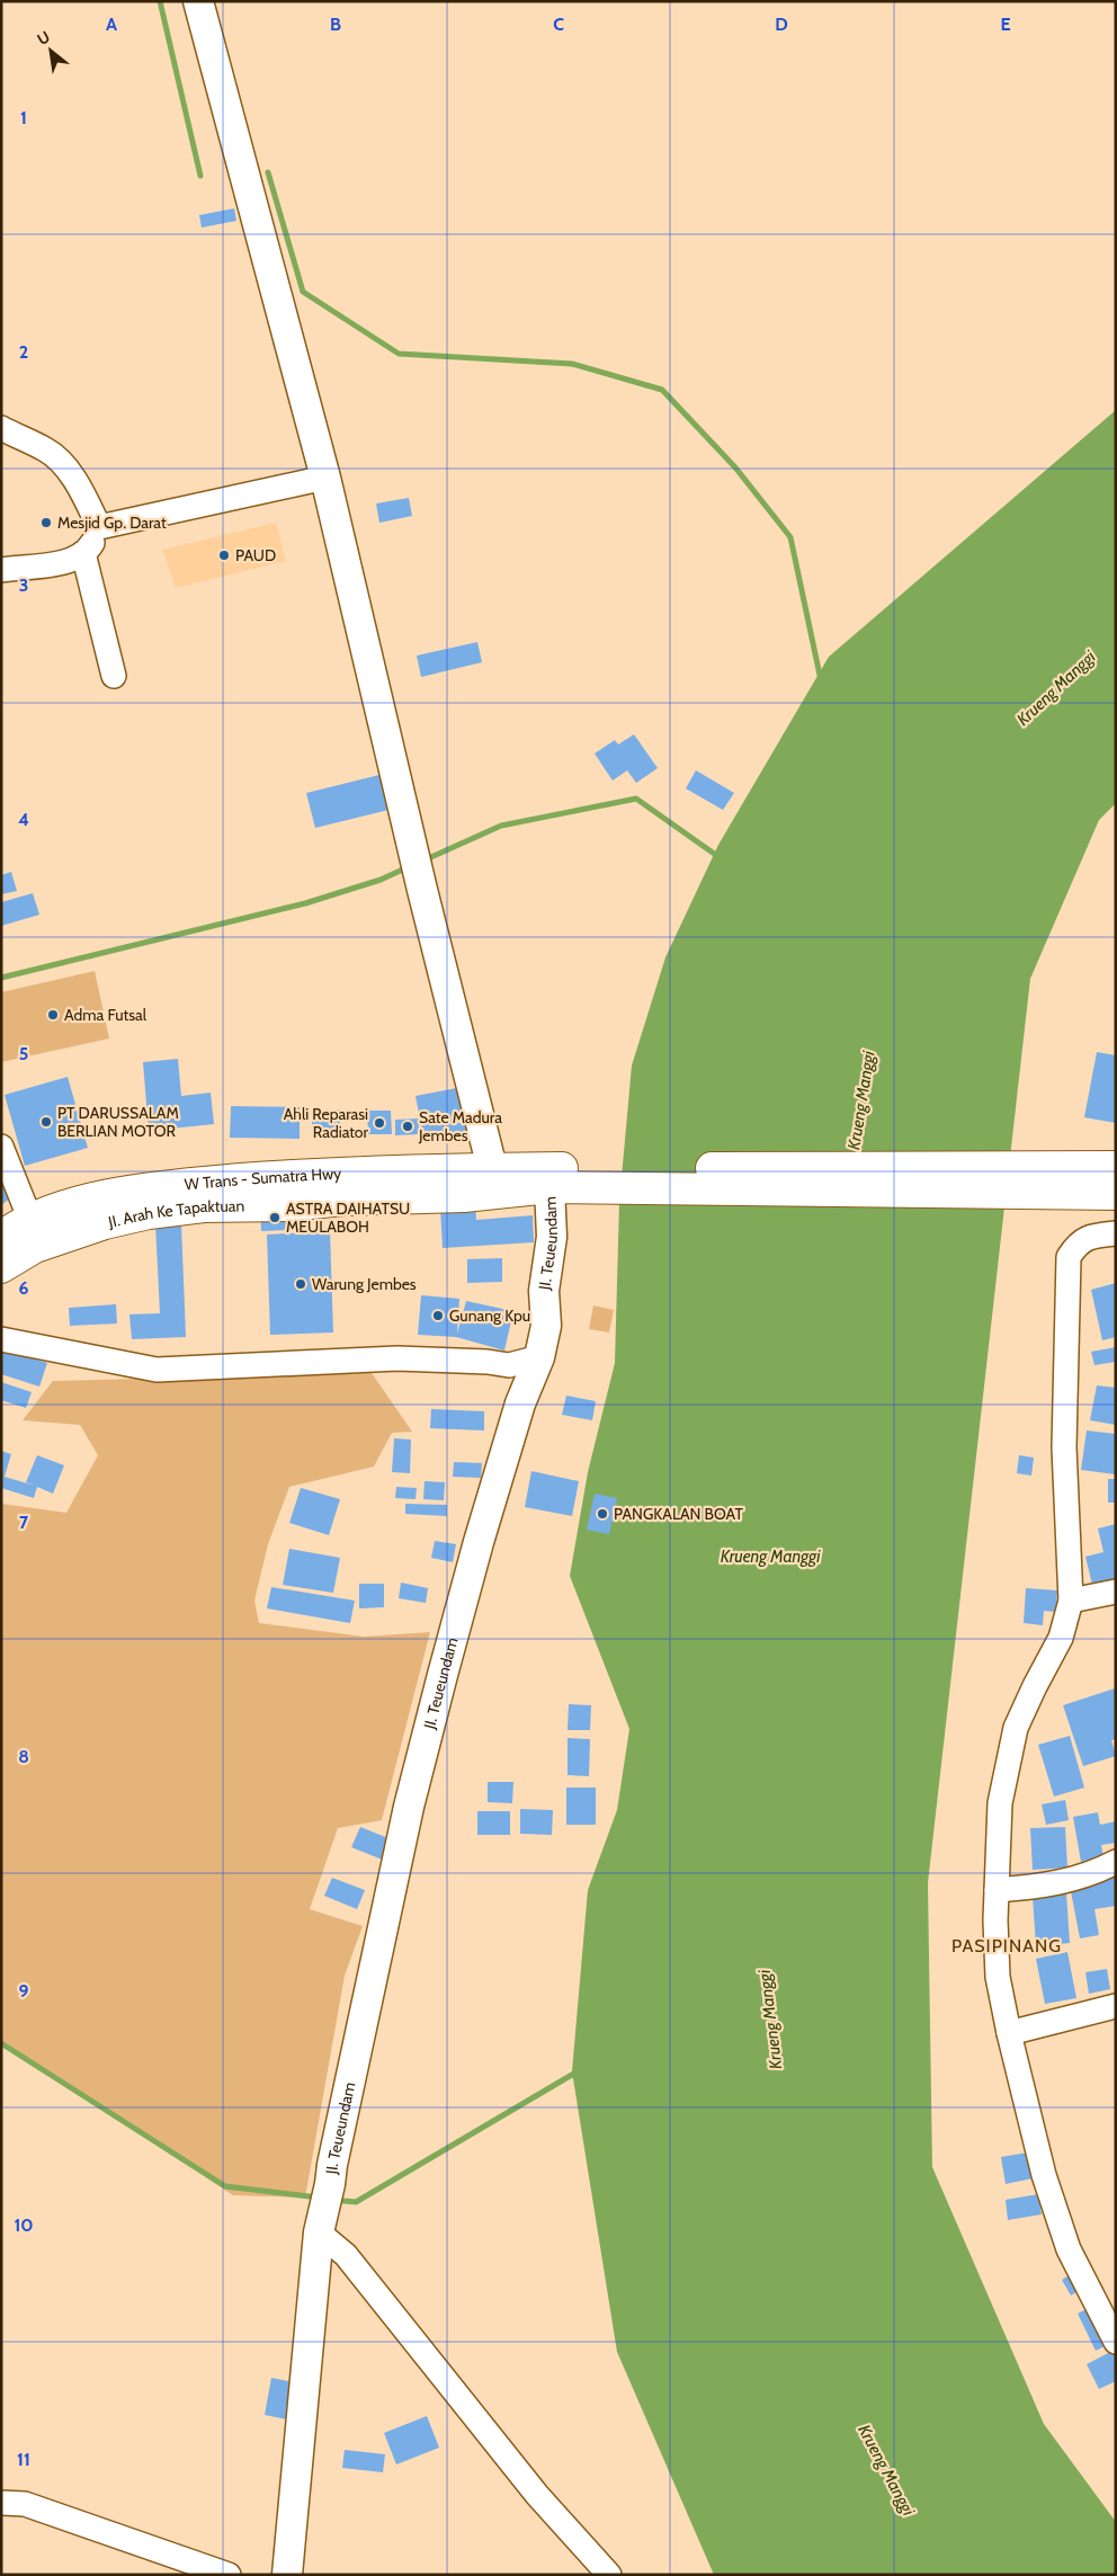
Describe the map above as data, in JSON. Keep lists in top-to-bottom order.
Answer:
{
  "streets": {
    "highway": ["W Trans - Sumatra Hwy", "JI. Arah Ke Tapaktuan"],
    "street": ["JI. Teueundam"]
  },
  "crossings": [
    ["W Trans - Sumatra Hwy", "JI. Arah Ke Tapaktuan"],
    ["W Trans - Sumatra Hwy", "JI. Teueundam"],
    ["JI. Arah Ke Tapaktuan", "JI. Teueundam"]
  ],
  "districts": ["PASIPINANG"],
  "water": ["Krueng Manggi"],
  "places": [
    "Mesjid Gp. Darat",
    "PAUD",
    "Adma Futsal",
    "PT DARUSSALAM BERLIAN MOTOR",
    "Ahli Reparasi Radiator",
    "Sate Madura Jembes",
    "ASTRA DAIHATSU MEULABOH",
    "Warung Jembes",
    "Gunang Kpu",
    "PANGKALAN BOAT"
  ],
  "north": "top left",
  "grid": {
    "columns": [
      "A",
      "B",
      "C",
      "D",
      "E"
    ],
    "rows": [
      "1",
      "2",
      "3",
      "4",
      "5",
      "6",
      "7",
      "8",
      "9",
      "10",
      "11"
    ]
  }
}
